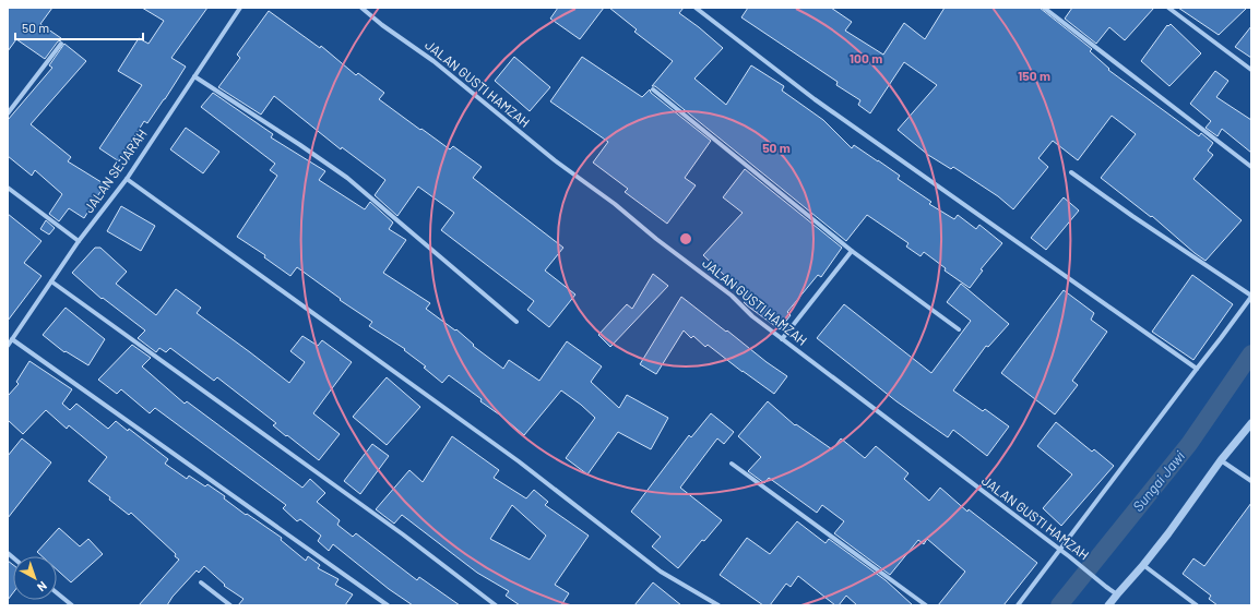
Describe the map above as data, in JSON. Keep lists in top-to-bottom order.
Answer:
{
  "streets": {
    "street": ["JALAN GUSTI HAMZAH", "JALAN SEJARAH"]
  },
  "water": ["Sungai Jawi"],
  "scale_bar": "50 m",
  "north": "bottom right",
  "rings": ["100 m", "150 m", "50 m"]
}
